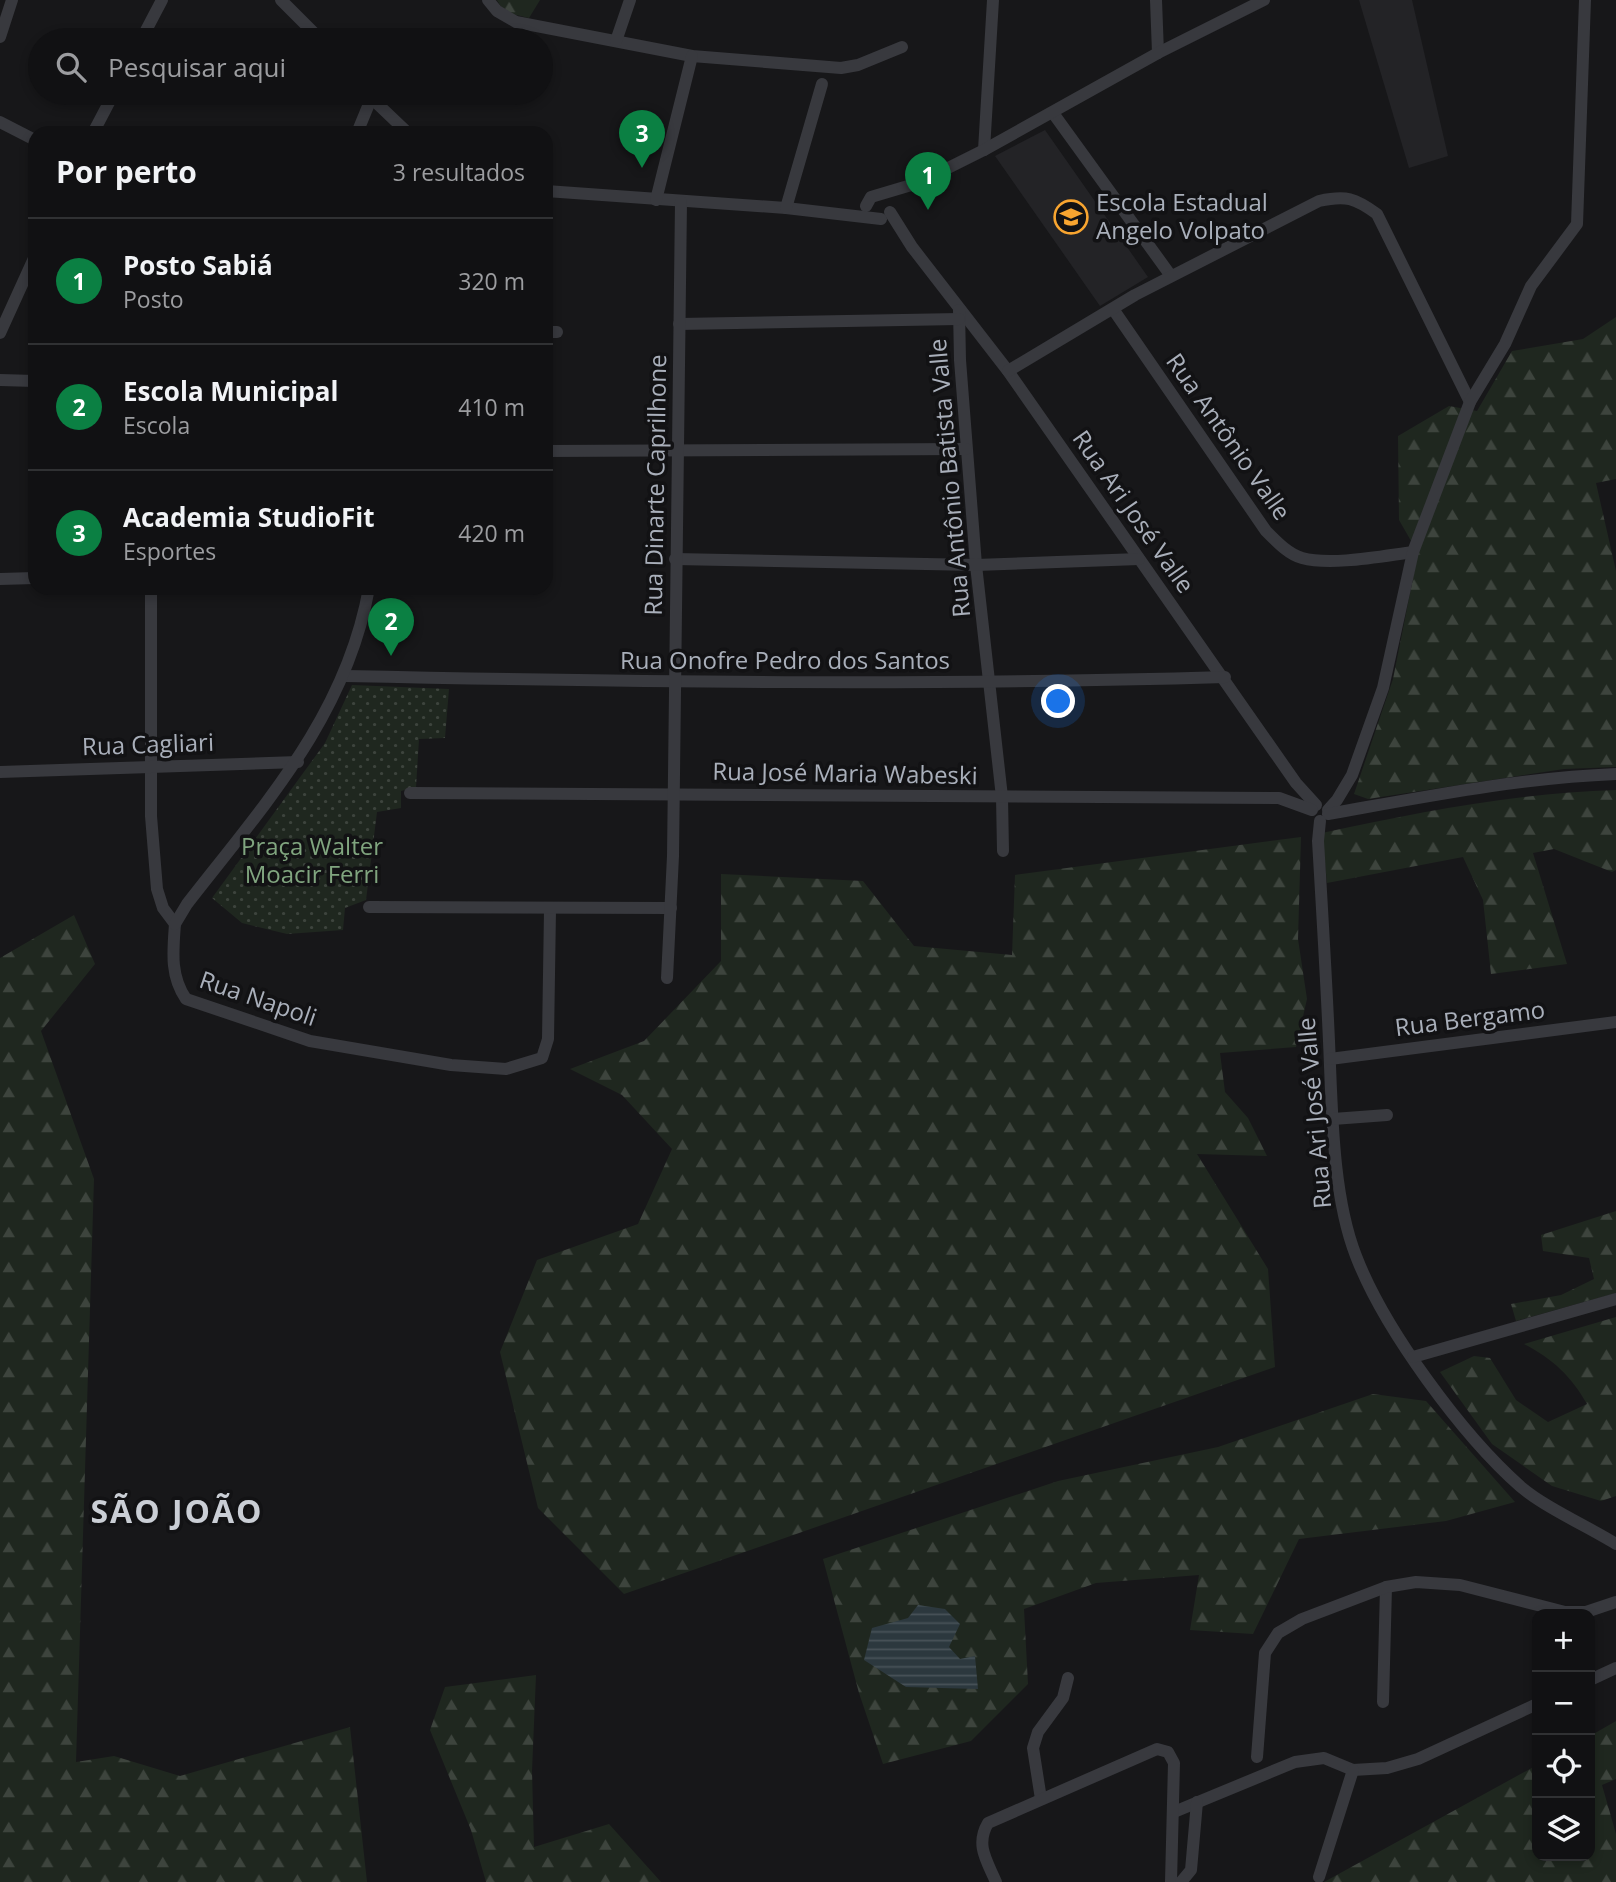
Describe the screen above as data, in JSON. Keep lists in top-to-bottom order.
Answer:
{
  "streets": {
    "street": [
      "Rua Antônio Valle",
      "Rua Antônio Batista Valle",
      "Rua Dinarte Caprilhone",
      "Rua Ari José Valle",
      "Rua Onofre Pedro dos Santos",
      "Rua Cagliari",
      "Rua José Maria Wabeski",
      "Rua Napoli",
      "Rua Bergamo"
    ]
  },
  "crossings": [
    ["Rua Antônio Batista Valle", "Rua Ari José Valle"],
    ["Rua Antônio Batista Valle", "Rua Onofre Pedro dos Santos"],
    ["Rua Antônio Batista Valle", "Rua José Maria Wabeski"],
    ["Rua Dinarte Caprilhone", "Rua Onofre Pedro dos Santos"],
    ["Rua Dinarte Caprilhone", "Rua José Maria Wabeski"],
    ["Rua Ari José Valle", "Rua Onofre Pedro dos Santos"],
    ["Rua Ari José Valle", "Rua José Maria Wabeski"],
    ["Rua Ari José Valle", "Rua Bergamo"]
  ],
  "districts": ["SÃO JOÃO"],
  "parks": ["Praça Walter Moacir Ferri"],
  "places": {
    "school or university": ["Escola Estadual Angelo Volpato"]
  },
  "page": {
    "search": "Pesquisar aqui",
    "pins": ["3", "1", "2"],
    "heading": ["Por perto", "3 resultados"],
    "list": [
      {
        "mark": "1",
        "name": "Posto Sabiá",
        "note": "Posto",
        "value": "320 m"
      },
      {
        "mark": "2",
        "name": "Escola Municipal",
        "note": "Escola",
        "value": "410 m"
      },
      {
        "mark": "3",
        "name": "Academia StudioFit",
        "note": "Esportes",
        "value": "420 m"
      }
    ],
    "map_buttons": ["+", "−"]
  }
}
